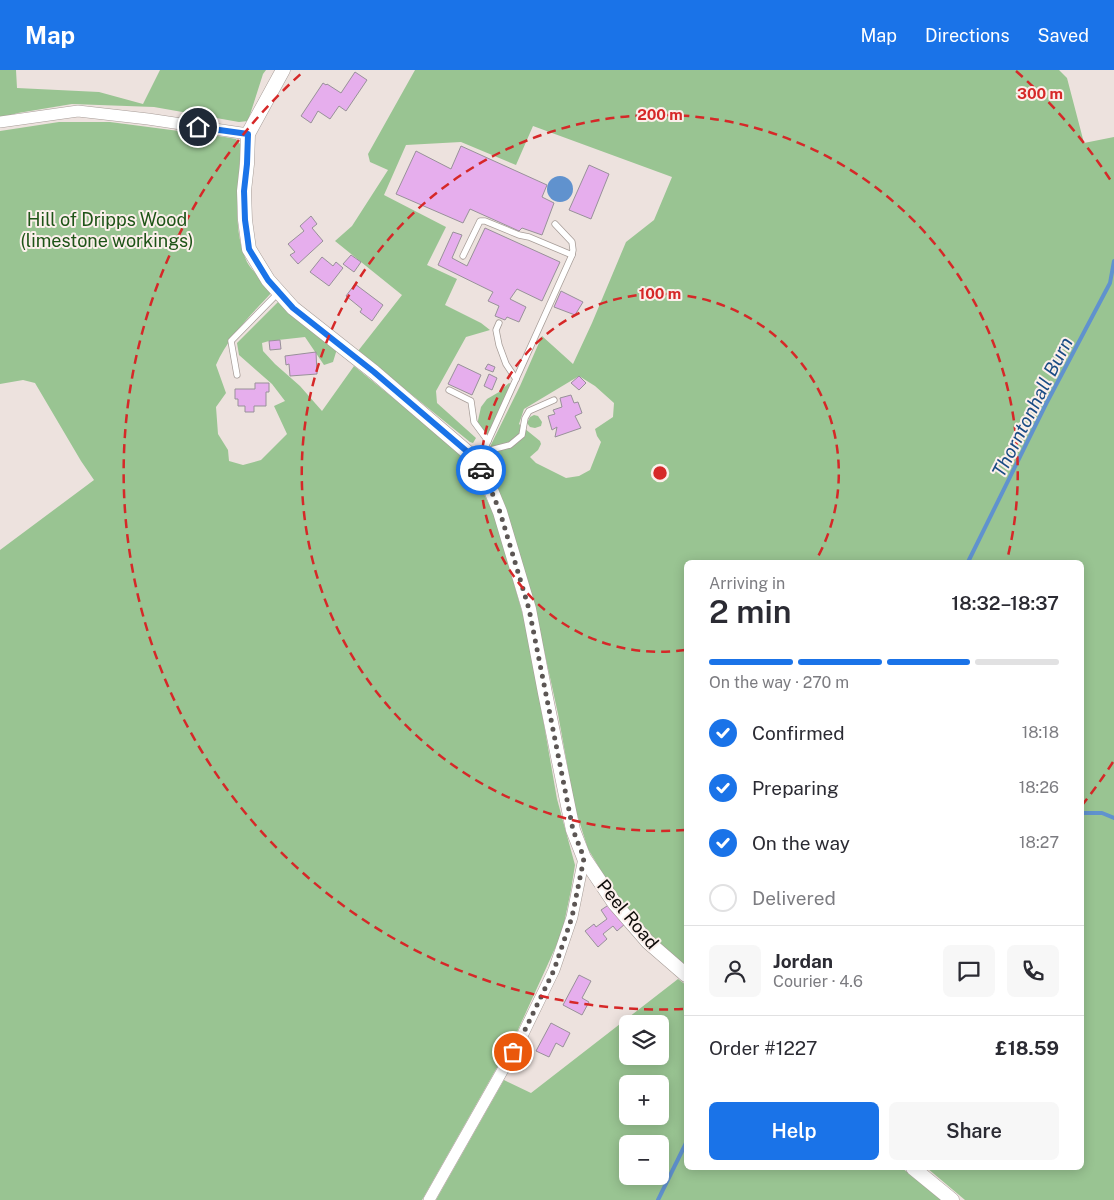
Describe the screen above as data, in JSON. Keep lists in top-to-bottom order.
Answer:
{
  "streets": {
    "street": ["Peel Road"]
  },
  "water": ["Thorntonhall Burn"],
  "parks": ["Hill of Dripps Wood (limestone workings)"],
  "page": {
    "header": "Map",
    "nav": ["Map", "Directions", "Saved"],
    "heading": ["2 min", "Arriving in", "18:32–18:37"],
    "panel": [
      "Jordan",
      "Courier · 4.6",
      "Order #1227",
      "£18.59"
    ],
    "bar": "On the way · 270 m",
    "list": [
      ["Confirmed", "18:18"],
      ["Preparing", "18:26"],
      ["On the way", "18:27"],
      "Delivered"
    ],
    "map_buttons": ["+", "−"],
    "buttons": ["Help", "Share"]
  },
  "rings": ["300 m", "200 m", "100 m"]
}
